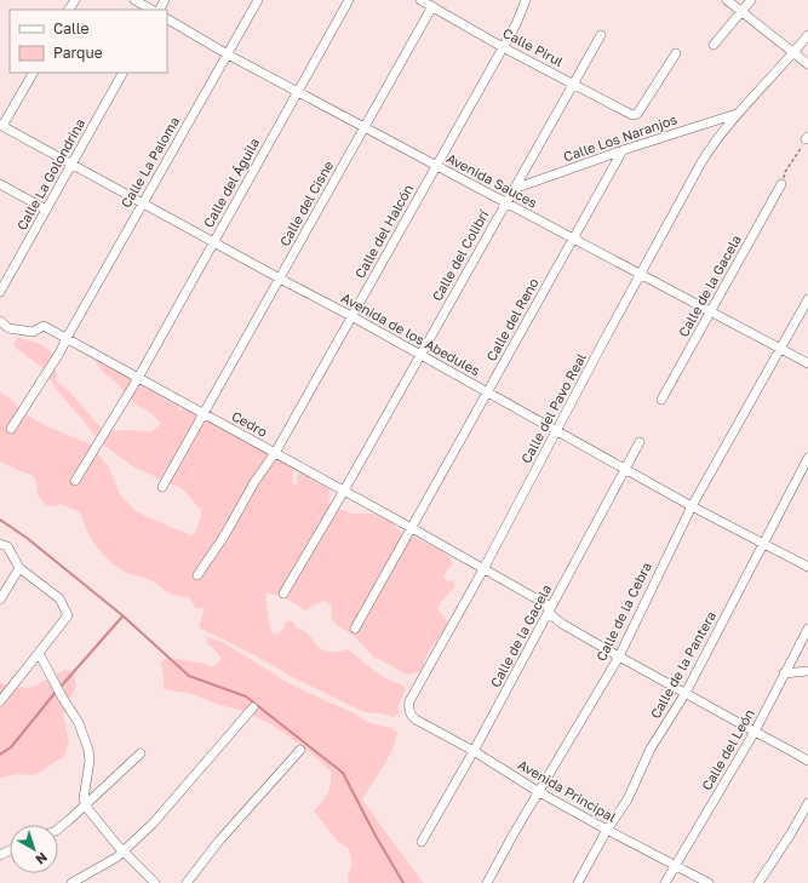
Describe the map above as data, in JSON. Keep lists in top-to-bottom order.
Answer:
{
  "streets": {
    "street": [
      "Calle Pirul",
      "Calle Los Naranjos",
      "Calle La Paloma",
      "Calle La Golondrina",
      "Avenida Sauces",
      "Calle del Águila",
      "Calle del Cisne",
      "Calle del Halcón",
      "Calle del Colibrí",
      "Calle de la Gacela",
      "Calle del Reno",
      "Avenida de los Abedules",
      "Calle del Pavo Real",
      "Cedro",
      "Calle de la Cebra",
      "Calle de la Pantera",
      "Calle del León",
      "Avenida Principal"
    ]
  },
  "crossings": [
    ["Calle Pirul", "Calle del Cisne"],
    ["Calle Pirul", "Calle del Halcón"],
    ["Calle Pirul", "Calle del Colibrí"],
    ["Calle Los Naranjos", "Calle del Colibrí"],
    ["Calle Los Naranjos", "Calle del Reno"],
    ["Calle Los Naranjos", "Calle del Pavo Real"],
    ["Calle La Paloma", "Avenida Sauces"],
    ["Calle La Paloma", "Avenida de los Abedules"],
    ["Calle La Paloma", "Cedro"],
    ["Calle La Golondrina", "Avenida de los Abedules"],
    ["Avenida Sauces", "Calle del Águila"],
    ["Avenida Sauces", "Calle del Cisne"],
    ["Avenida Sauces", "Calle del Halcón"],
    ["Avenida Sauces", "Calle del Colibrí"],
    ["Avenida Sauces", "Calle de la Gacela"],
    ["Avenida Sauces", "Calle del Reno"],
    ["Avenida Sauces", "Calle del Pavo Real"],
    ["Avenida Sauces", "Calle de la Cebra"],
    ["Calle del Águila", "Avenida de los Abedules"],
    ["Calle del Águila", "Cedro"],
    ["Calle del Cisne", "Avenida de los Abedules"],
    ["Calle del Cisne", "Cedro"],
    ["Calle del Halcón", "Avenida de los Abedules"],
    ["Calle del Halcón", "Cedro"],
    ["Calle del Colibrí", "Avenida de los Abedules"],
    ["Calle del Colibrí", "Cedro"],
    ["Calle de la Gacela", "Avenida de los Abedules"],
    ["Calle de la Gacela", "Cedro"],
    ["Calle de la Gacela", "Avenida Principal"],
    ["Calle del Reno", "Avenida de los Abedules"],
    ["Calle del Reno", "Cedro"],
    ["Avenida de los Abedules", "Calle del Pavo Real"],
    ["Avenida de los Abedules", "Calle de la Cebra"],
    ["Avenida de los Abedules", "Calle de la Pantera"],
    ["Calle del Pavo Real", "Cedro"],
    ["Calle del Pavo Real", "Avenida Principal"],
    ["Cedro", "Calle de la Cebra"],
    ["Cedro", "Calle de la Pantera"],
    ["Cedro", "Calle del León"],
    ["Calle de la Cebra", "Avenida Principal"],
    ["Calle de la Pantera", "Avenida Principal"],
    ["Calle del León", "Avenida Principal"]
  ],
  "legend": ["Calle", "Parque"],
  "north": "bottom right"
}
